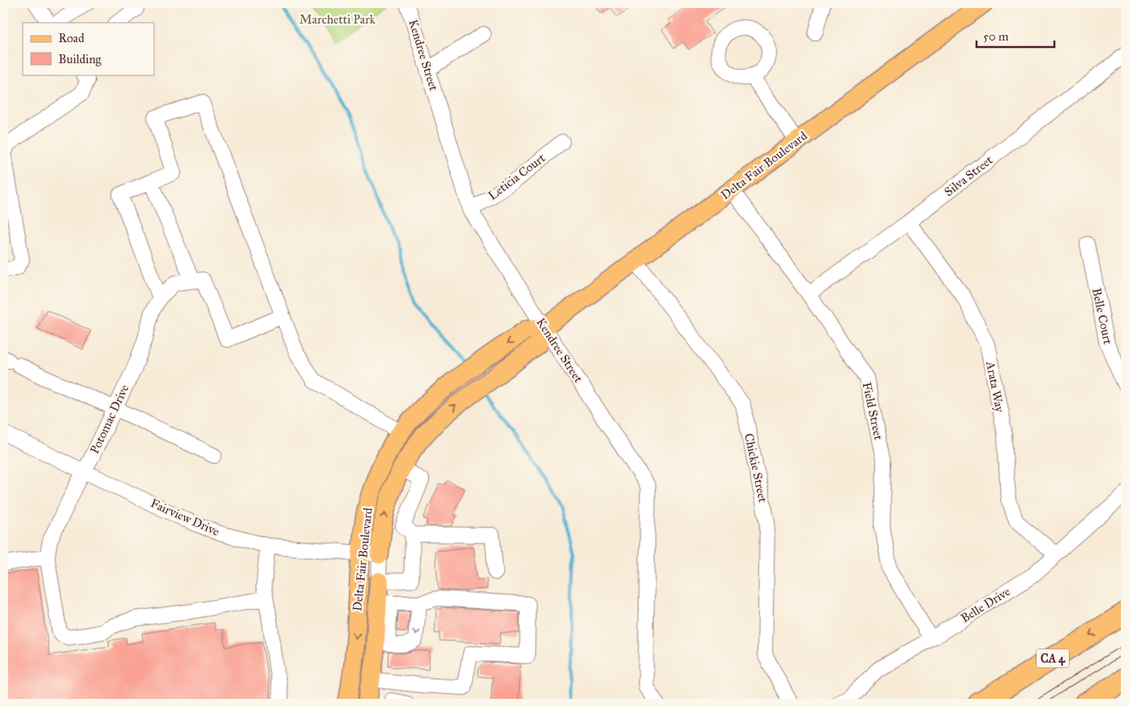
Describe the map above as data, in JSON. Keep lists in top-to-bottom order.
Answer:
{
  "streets": {
    "highway": ["CA 4"],
    "main road": ["Delta Fair Boulevard"],
    "street": [
      "Kendree Street",
      "Silva Street",
      "Leticia Court",
      "Belle Court",
      "Arata Way",
      "Field Street",
      "Potomac Drive",
      "Chickie Street",
      "Fairview Drive",
      "Belle Drive"
    ]
  },
  "crossings": [
    ["Kendree Street", "Delta Fair Boulevard"],
    ["Kendree Street", "Leticia Court"],
    ["Delta Fair Boulevard", "Field Street"],
    ["Delta Fair Boulevard", "Chickie Street"],
    ["Delta Fair Boulevard", "Fairview Drive"],
    ["Silva Street", "Arata Way"],
    ["Silva Street", "Field Street"],
    ["Arata Way", "Belle Drive"],
    ["Field Street", "Belle Drive"],
    ["Potomac Drive", "Fairview Drive"]
  ],
  "parks": ["Marchetti Park"],
  "legend": ["Road", "Building"],
  "scale_bar": "50 m"
}
